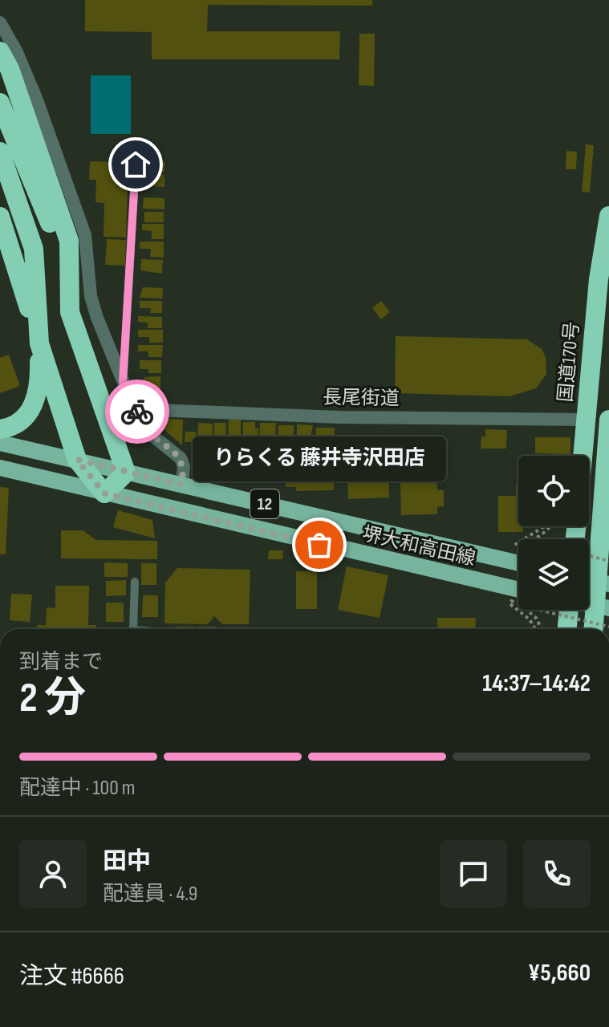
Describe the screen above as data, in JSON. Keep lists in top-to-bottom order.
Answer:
{
  "streets": {
    "highway": ["国道170号"],
    "main road": ["12", "堺大和高田線"],
    "street": ["長尾街道"]
  },
  "crossings": [
    ["国道170号", "長尾街道"]
  ],
  "places": ["りらくる 藤井寺沢田店"],
  "page": {
    "bubble": "りらくる 藤井寺沢田店",
    "heading": ["2 分", "到着まで", "14:37–14:42"],
    "panel": [
      "田中",
      "配達員 · 4.9",
      "注文 #6666",
      "¥5,660"
    ],
    "bar": "配達中 · 100 m"
  }
}
